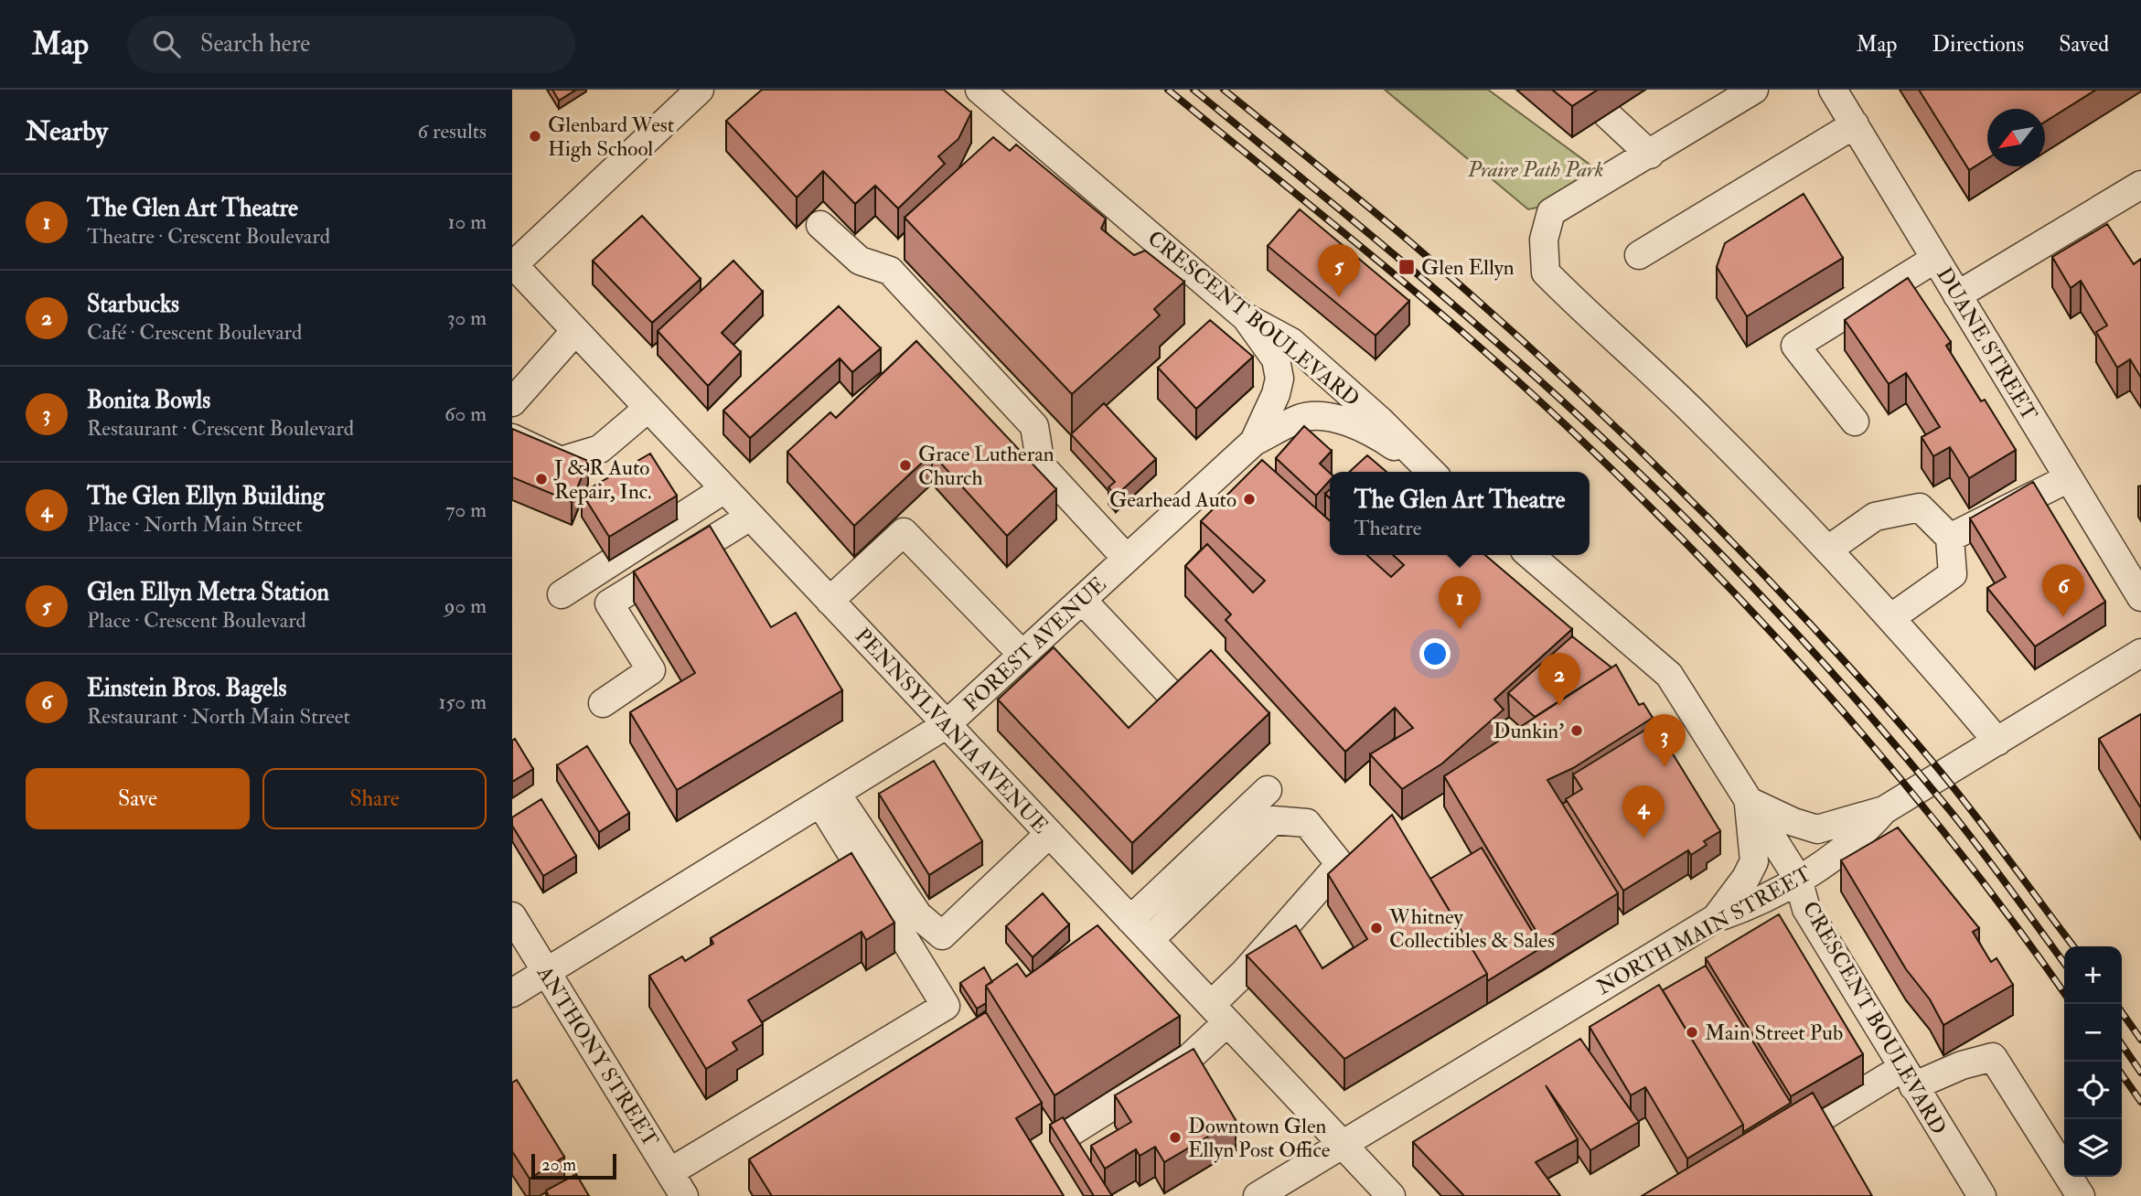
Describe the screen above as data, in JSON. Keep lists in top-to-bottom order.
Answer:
{
  "streets": {
    "street": [
      "CRESCENT BOULEVARD",
      "DUANE STREET",
      "FOREST AVENUE",
      "PENNSYLVANIA AVENUE",
      "NORTH MAIN STREET",
      "ANTHONY STREET"
    ]
  },
  "crossings": [
    ["CRESCENT BOULEVARD", "FOREST AVENUE"],
    ["CRESCENT BOULEVARD", "NORTH MAIN STREET"],
    ["FOREST AVENUE", "PENNSYLVANIA AVENUE"],
    ["FOREST AVENUE", "ANTHONY STREET"],
    ["PENNSYLVANIA AVENUE", "NORTH MAIN STREET"]
  ],
  "parks": ["Praire Path Park"],
  "places": {
    "other": [
      "Glenbard West High School",
      "Grace Lutheran Church",
      "J & R Auto Repair, Inc.",
      "Gearhead Auto",
      "Dunkin'",
      "Whitney Collectibles & Sales",
      "Main Street Pub",
      "Downtown Glen Ellyn Post Office"
    ],
    "transit": ["Glen Ellyn"]
  },
  "scale_bar": "20 m",
  "north": "bottom left",
  "page": {
    "header": "Map",
    "search": "Search here",
    "nav": ["Map", "Directions", "Saved"],
    "heading": ["Nearby", "6 results"],
    "list": [
      {
        "mark": "1",
        "name": "The Glen Art Theatre",
        "note": "Theatre · Crescent Boulevard",
        "value": "10 m"
      },
      {
        "mark": "2",
        "name": "Starbucks",
        "note": "Café · Crescent Boulevard",
        "value": "30 m"
      },
      {
        "mark": "3",
        "name": "Bonita Bowls",
        "note": "Restaurant · Crescent Boulevard",
        "value": "60 m"
      },
      {
        "mark": "4",
        "name": "The Glen Ellyn Building",
        "note": "Place · North Main Street",
        "value": "70 m"
      },
      {
        "mark": "5",
        "name": "Glen Ellyn Metra Station",
        "note": "Place · Crescent Boulevard",
        "value": "90 m"
      },
      {
        "mark": "6",
        "name": "Einstein Bros. Bagels",
        "note": "Restaurant · North Main Street",
        "value": "150 m"
      }
    ],
    "pins": [
      "5",
      "6",
      "1",
      "2",
      "3",
      "4"
    ],
    "popup": ["The Glen Art Theatre", "Theatre"],
    "buttons": ["Save", "Share"],
    "map_buttons": ["+", "−"],
    "scale": "20 m"
  }
}
